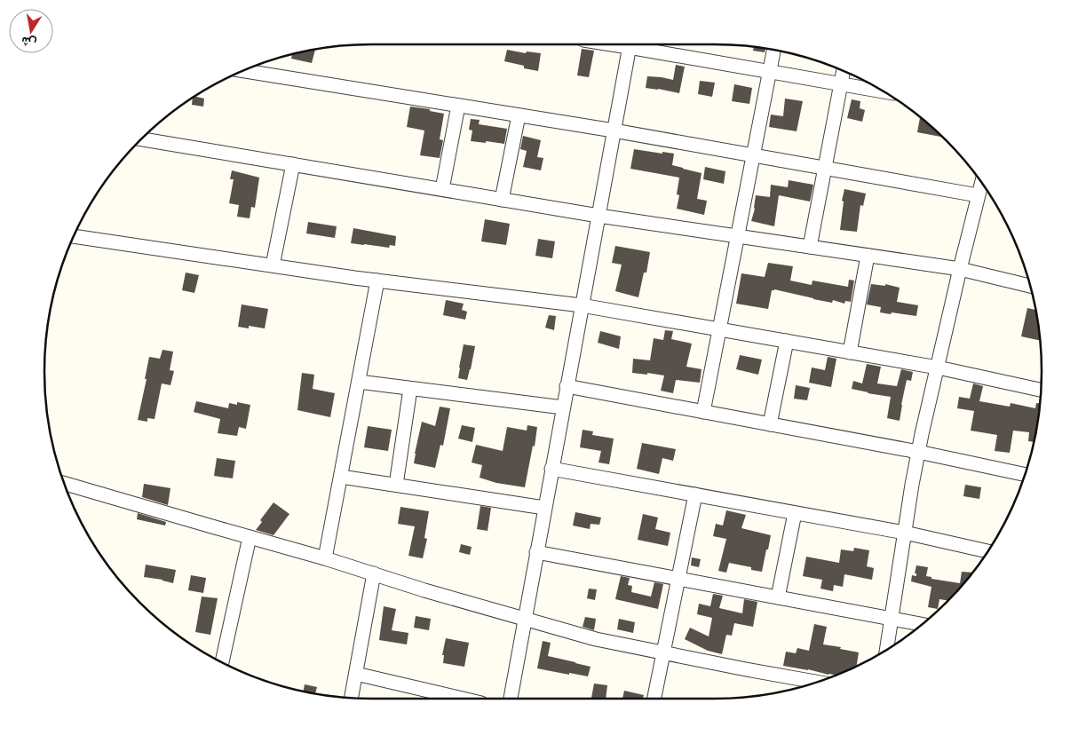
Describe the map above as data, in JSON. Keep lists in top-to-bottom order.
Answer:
{
  "north": "bottom"
}
